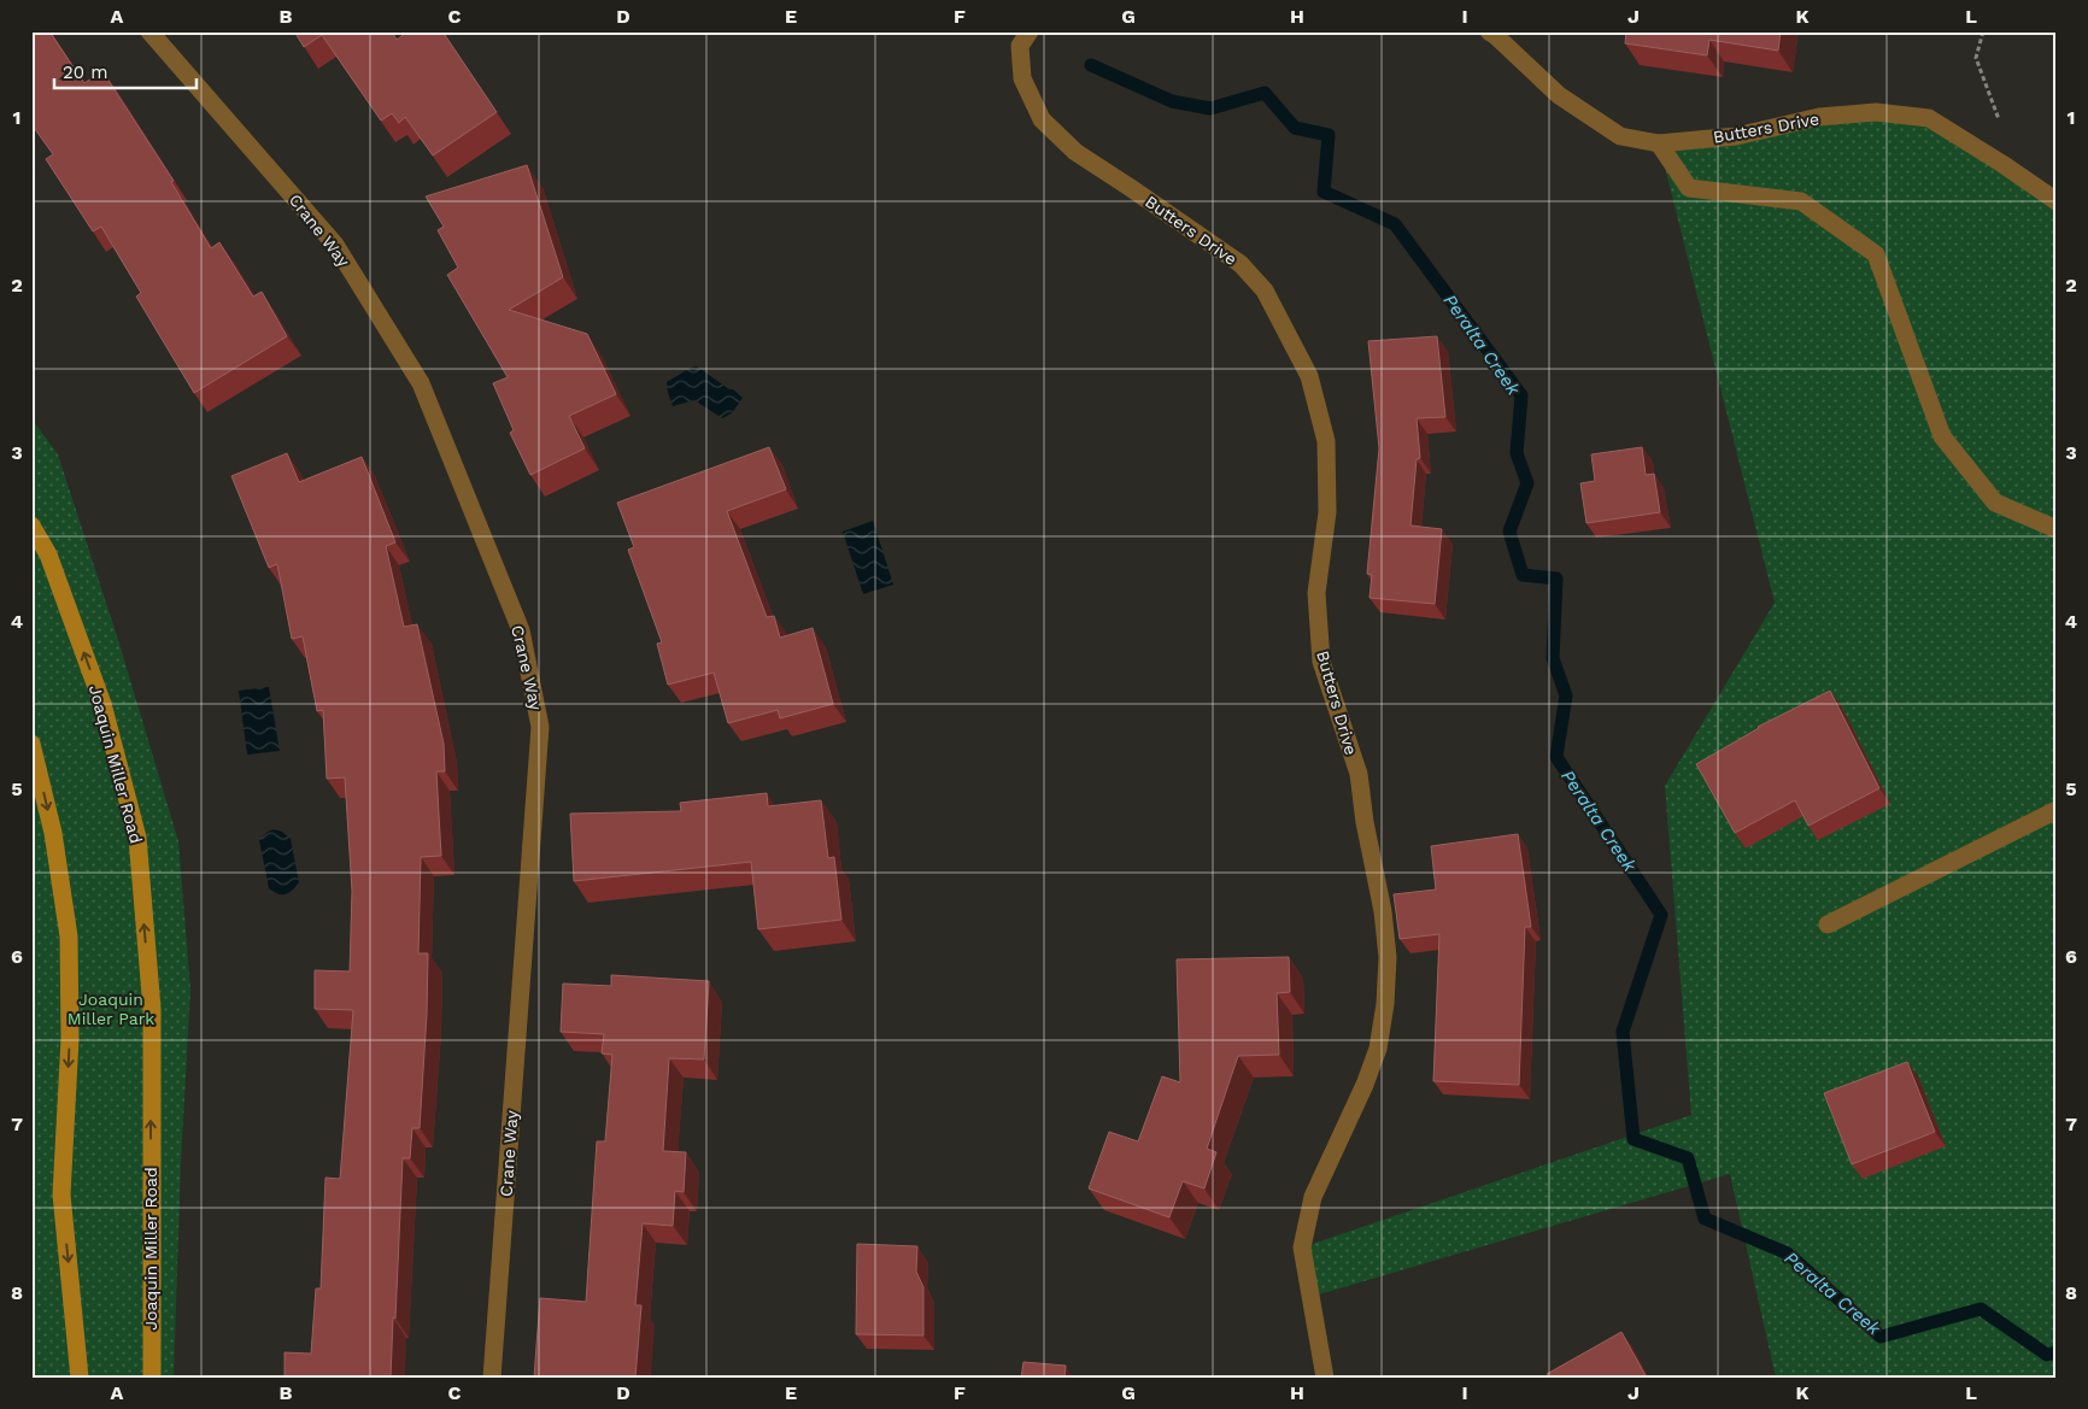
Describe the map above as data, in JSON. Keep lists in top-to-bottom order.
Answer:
{
  "streets": {
    "main road": ["Joaquin Miller Road"],
    "street": ["Butters Drive", "Crane Way"]
  },
  "water": ["Peralta Creek"],
  "parks": ["Joaquin Miller Park"],
  "scale_bar": "20 m",
  "grid": {
    "columns": [
      "A",
      "B",
      "C",
      "D",
      "E",
      "F",
      "G",
      "H",
      "I",
      "J",
      "K",
      "L"
    ],
    "rows": [
      "1",
      "2",
      "3",
      "4",
      "5",
      "6",
      "7",
      "8"
    ]
  }
}
